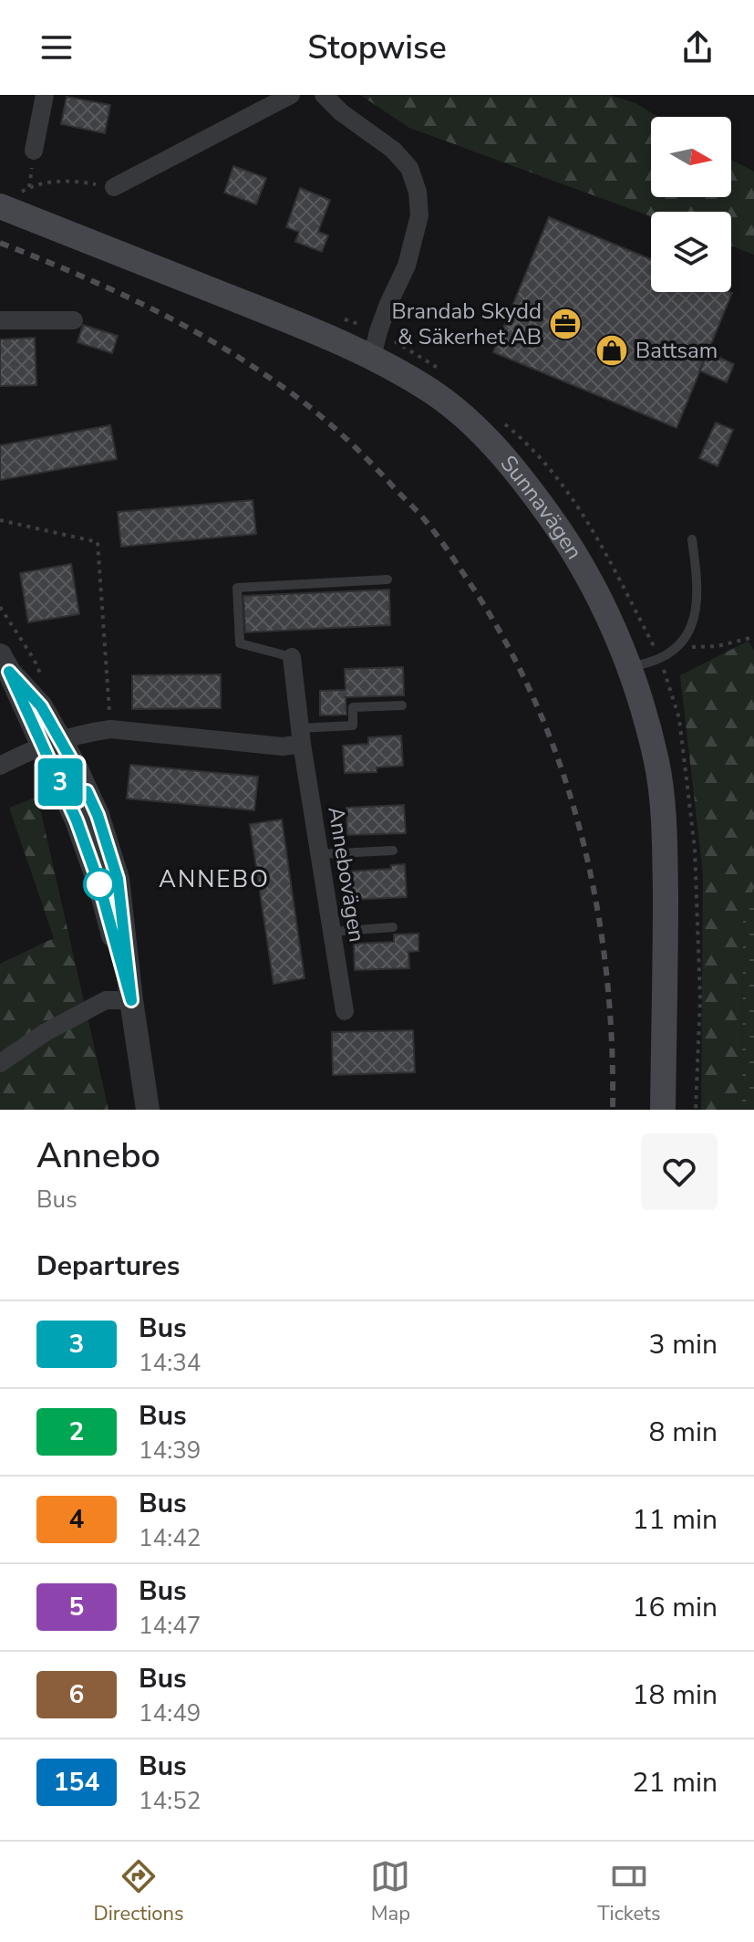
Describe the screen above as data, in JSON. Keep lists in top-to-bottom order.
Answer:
{
  "streets": {
    "main road": ["Sunnavägen"],
    "street": ["Annebovägen"]
  },
  "districts": ["ANNEBO"],
  "places": {
    "office": ["Brandab Skydd & Säkerhet AB"],
    "shop": ["Battsam"]
  },
  "lines": ["bus line 3"],
  "north": "right",
  "page": {
    "header": "Stopwise",
    "on_map": "3",
    "heading": [
      ["Annebo", "Bus"],
      "Departures"
    ],
    "list": [
      {
        "mark": "3",
        "name": "Bus",
        "note": "14:34",
        "value": "3 min"
      },
      {
        "mark": "2",
        "name": "Bus",
        "note": "14:39",
        "value": "8 min"
      },
      {
        "mark": "4",
        "name": "Bus",
        "note": "14:42",
        "value": "11 min"
      },
      {
        "mark": "5",
        "name": "Bus",
        "note": "14:47",
        "value": "16 min"
      },
      {
        "mark": "6",
        "name": "Bus",
        "note": "14:49",
        "value": "18 min"
      },
      {
        "mark": "154",
        "name": "Bus",
        "note": "14:52",
        "value": "21 min"
      }
    ],
    "tabs": ["Directions", "Map", "Tickets"]
  }
}
